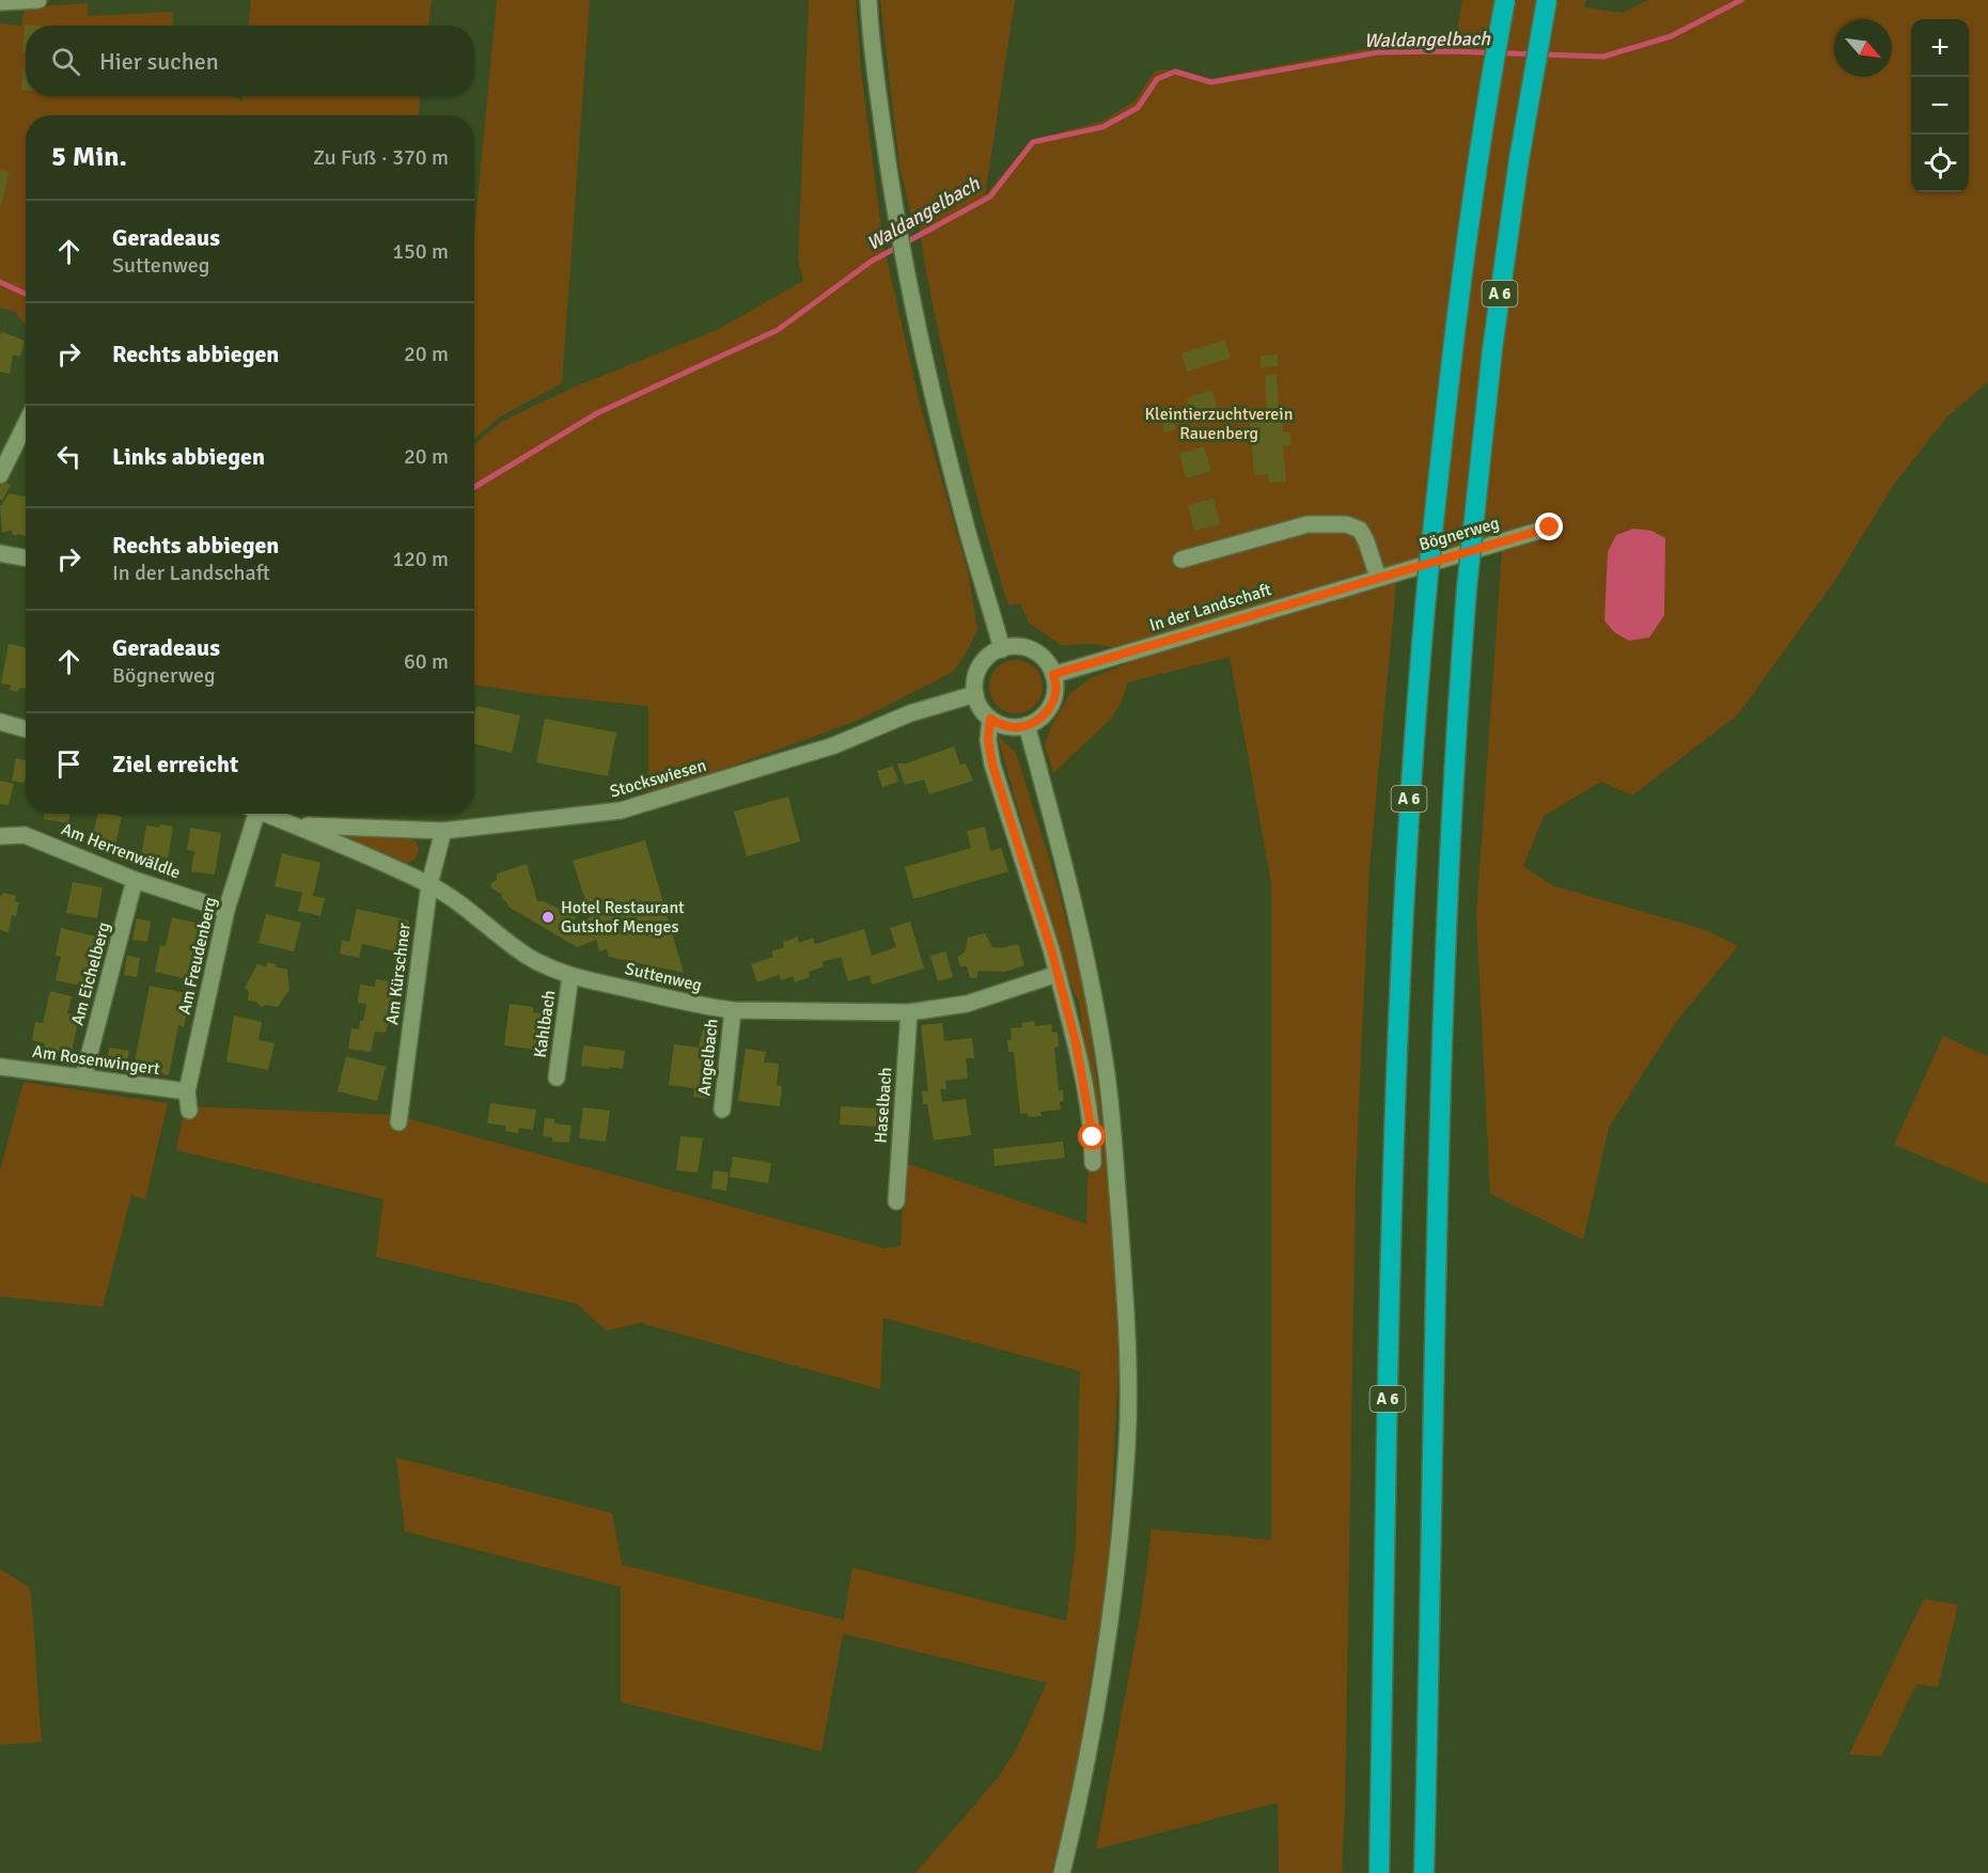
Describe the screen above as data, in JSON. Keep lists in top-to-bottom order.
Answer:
{
  "streets": {
    "highway": ["A 6"],
    "street": [
      "Bögnerweg",
      "In der Landschaft",
      "Stockswiesen",
      "Am Herrenwäldle",
      "Am Freudenberg",
      "Am Eichelberg",
      "Am Kürschner",
      "Suttenweg",
      "Kahlbach",
      "Angelbach",
      "Am Rosenwingert",
      "Haselbach"
    ]
  },
  "crossings": [
    ["Bögnerweg", "In der Landschaft"],
    ["In der Landschaft", "Stockswiesen"],
    ["Stockswiesen", "Am Kürschner"],
    ["Stockswiesen", "Suttenweg"],
    ["Am Herrenwäldle", "Am Freudenberg"],
    ["Am Herrenwäldle", "Am Eichelberg"],
    ["Am Freudenberg", "Am Rosenwingert"],
    ["Am Eichelberg", "Am Rosenwingert"],
    ["Am Kürschner", "Suttenweg"],
    ["Suttenweg", "Kahlbach"],
    ["Suttenweg", "Angelbach"],
    ["Suttenweg", "Haselbach"]
  ],
  "water": ["Waldangelbach"],
  "parks": ["Kleintierzuchtverein Rauenberg"],
  "places": ["Hotel Restaurant Gutshof Menges"],
  "north": "bottom right",
  "page": {
    "map_buttons": ["+", "−"],
    "search": "Hier suchen",
    "heading": ["5 Min.", "Zu Fuß · 370 m"],
    "list": [
      ["Geradeaus", "Suttenweg", "150 m"],
      ["Rechts abbiegen", "20 m"],
      ["Links abbiegen", "20 m"],
      ["Rechts abbiegen", "In der Landschaft", "120 m"],
      ["Geradeaus", "Bögnerweg", "60 m"],
      "Ziel erreicht"
    ]
  }
}
